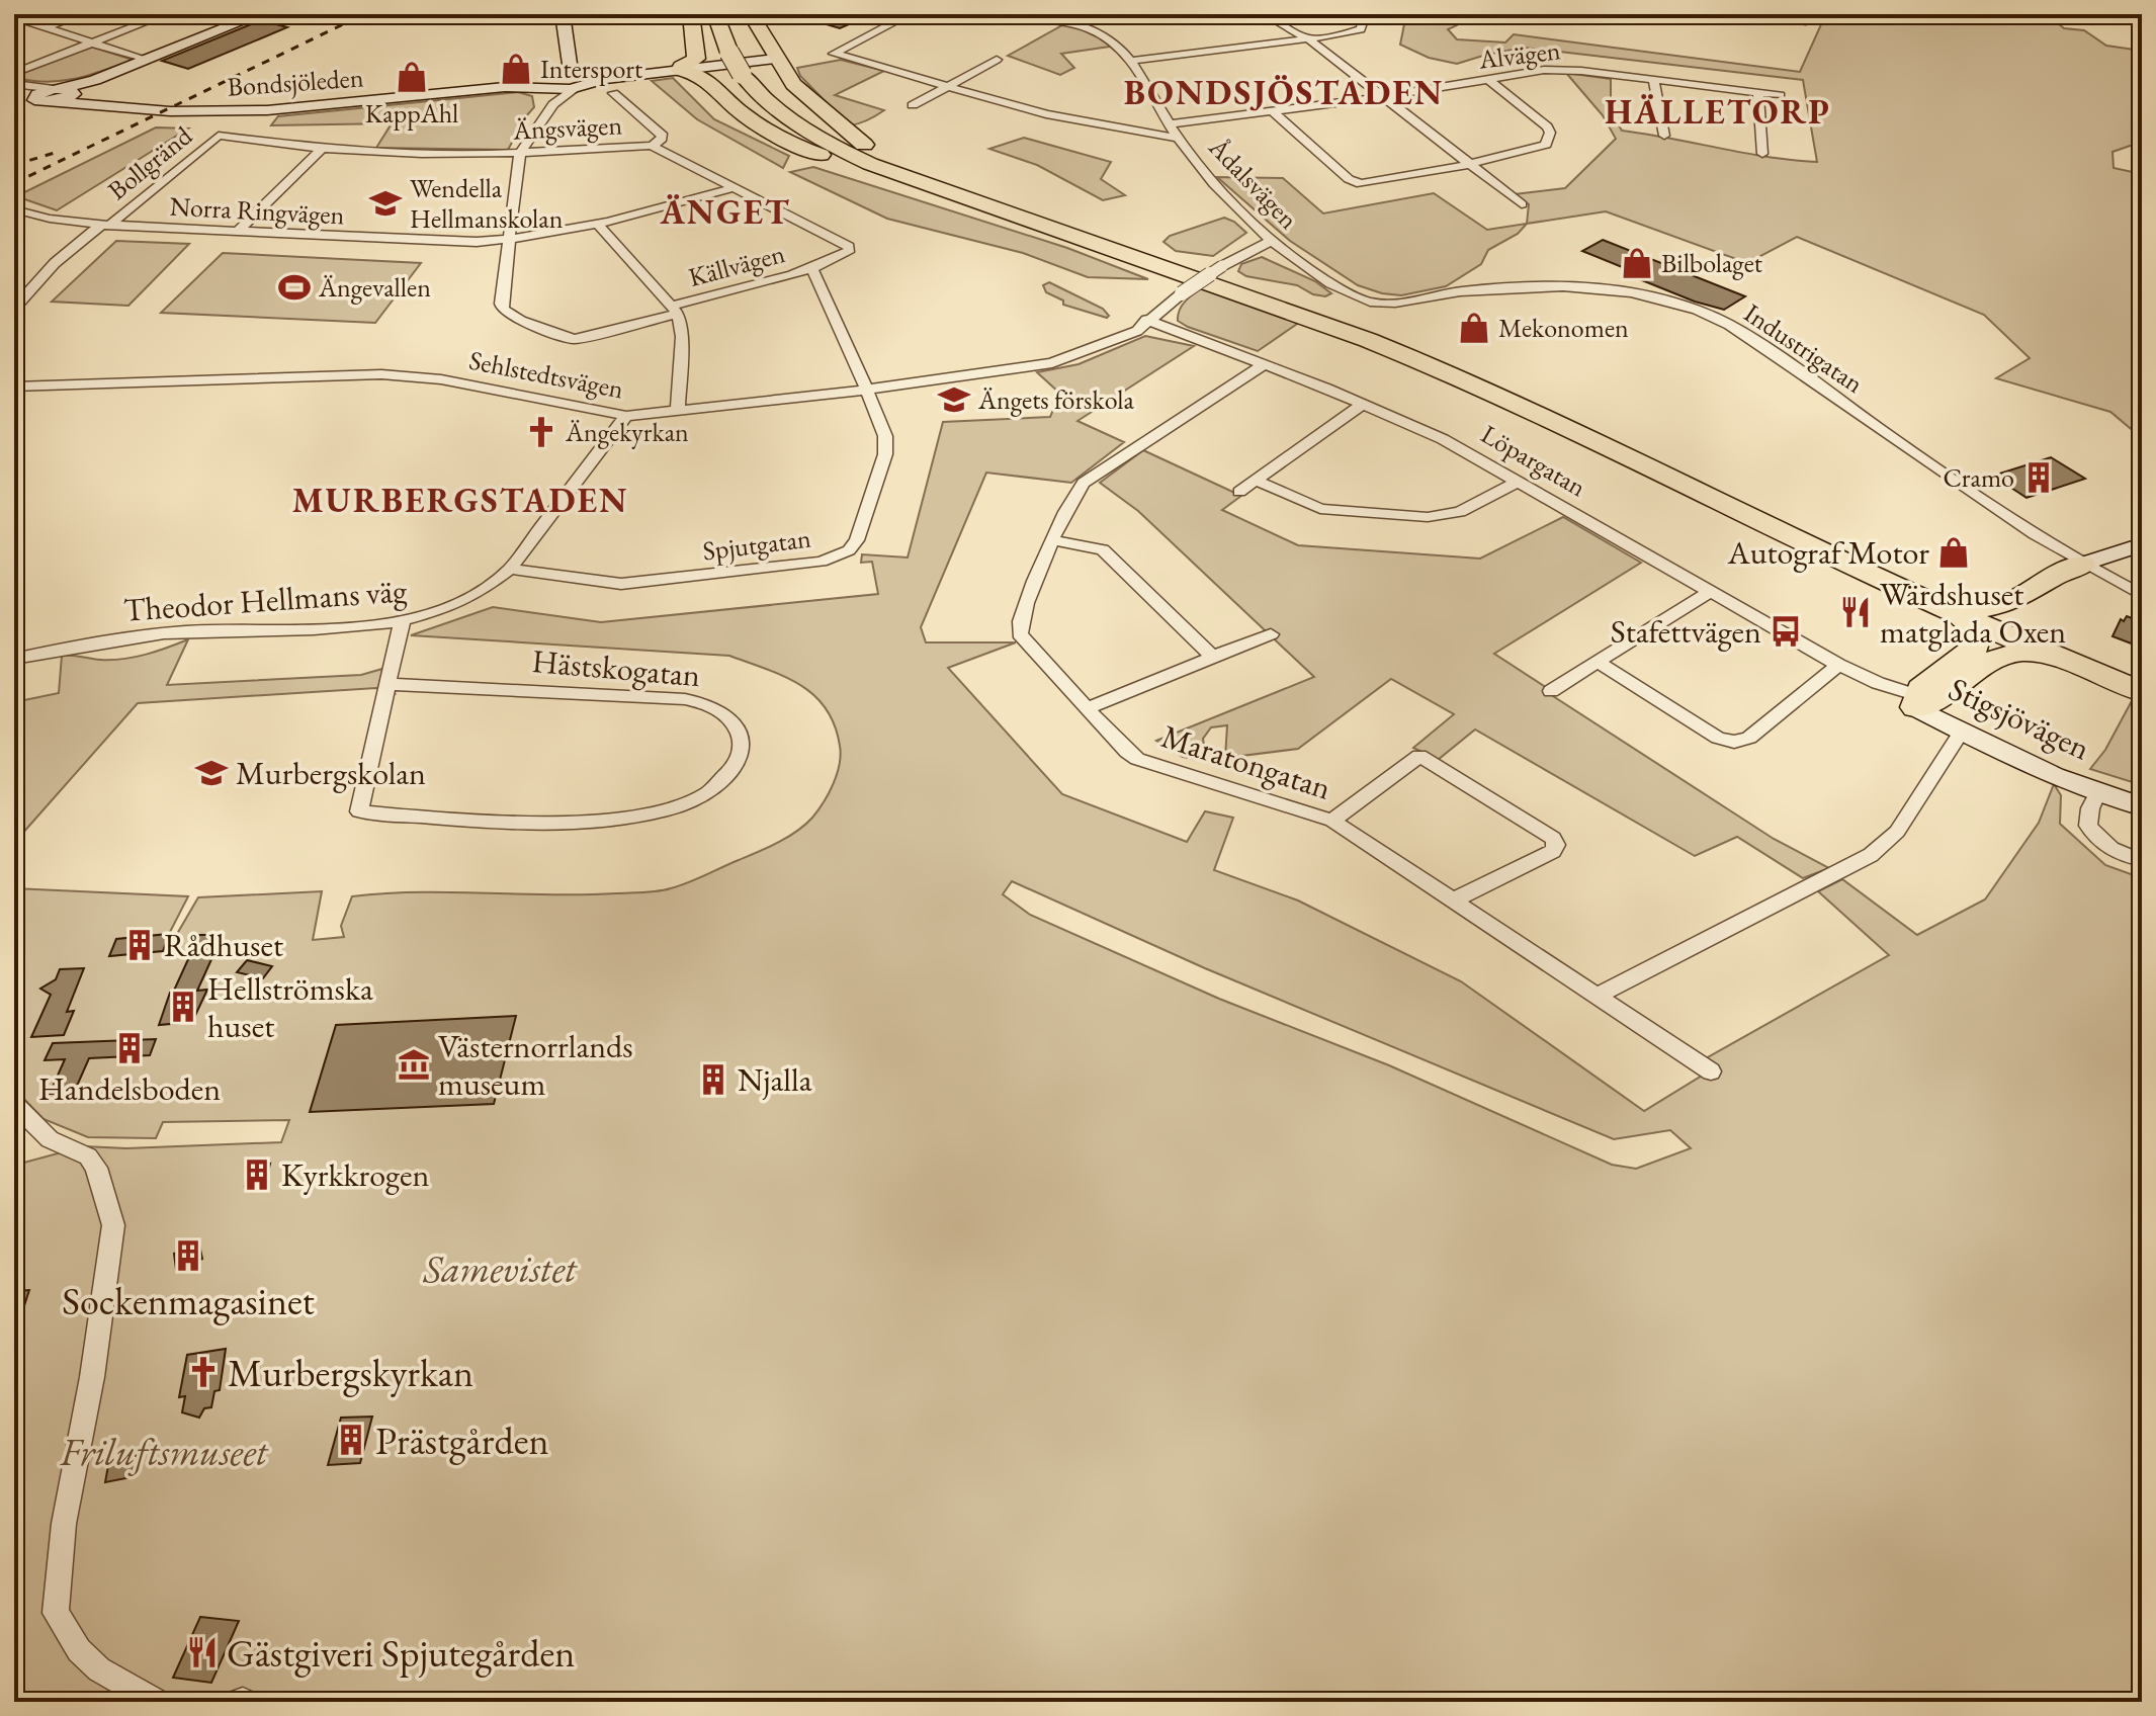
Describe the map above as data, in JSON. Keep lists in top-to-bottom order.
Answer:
{
  "streets": {
    "main road": ["Bondsjöleden", "Stigsjövägen"],
    "street": [
      "Alvägen",
      "Ängsvägen",
      "Bollgränd",
      "Ådalsvägen",
      "Norra Ringvägen",
      "Källvägen",
      "Industrigatan",
      "Sehlstedtsvägen",
      "Löpargatan",
      "Spjutgatan",
      "Theodor Hellmans väg",
      "Hästskogatan",
      "Maratongatan"
    ]
  },
  "crossings": [
    ["Alvägen", "Ådalsvägen"],
    ["Ängsvägen", "Bollgränd"],
    ["Ängsvägen", "Norra Ringvägen"],
    ["Ängsvägen", "Källvägen"],
    ["Ängsvägen", "Spjutgatan"],
    ["Bollgränd", "Norra Ringvägen"],
    ["Ådalsvägen", "Industrigatan"],
    ["Ådalsvägen", "Sehlstedtsvägen"],
    ["Norra Ringvägen", "Källvägen"],
    ["Källvägen", "Spjutgatan"],
    ["Sehlstedtsvägen", "Löpargatan"],
    ["Sehlstedtsvägen", "Spjutgatan"],
    ["Sehlstedtsvägen", "Theodor Hellmans väg"],
    ["Löpargatan", "Stigsjövägen"],
    ["Löpargatan", "Maratongatan"],
    ["Spjutgatan", "Theodor Hellmans väg"]
  ],
  "districts": [
    "BONDSJÖSTADEN",
    "HÄLLETORP",
    "ÄNGET",
    "MURBERGSTADEN"
  ],
  "parks": ["Samevistet", "Friluftsmuseet"],
  "places": {
    "shop": [
      "Intersport",
      "KappAhl",
      "Bilbolaget",
      "Mekonomen",
      "Autograf Motor"
    ],
    "school or university": ["Wendella Hellmanskolan", "Ängets förskola", "Murbergskolan"],
    "sports": ["Ängevallen"],
    "church": ["Ängekyrkan", "Murbergskyrkan"],
    "building": [
      "Cramo",
      "Rådhuset",
      "Hellströmska huset",
      "Handelsboden",
      "Njalla",
      "Kyrkkrogen",
      "Sockenmagasinet",
      "Prästgården"
    ],
    "restaurant": ["Wärdshuset matglada Oxen", "Gästgiveri Spjutegården"],
    "bus stop": ["Stafettvägen"],
    "museum": ["Västernorrlands museum"]
  }
}
